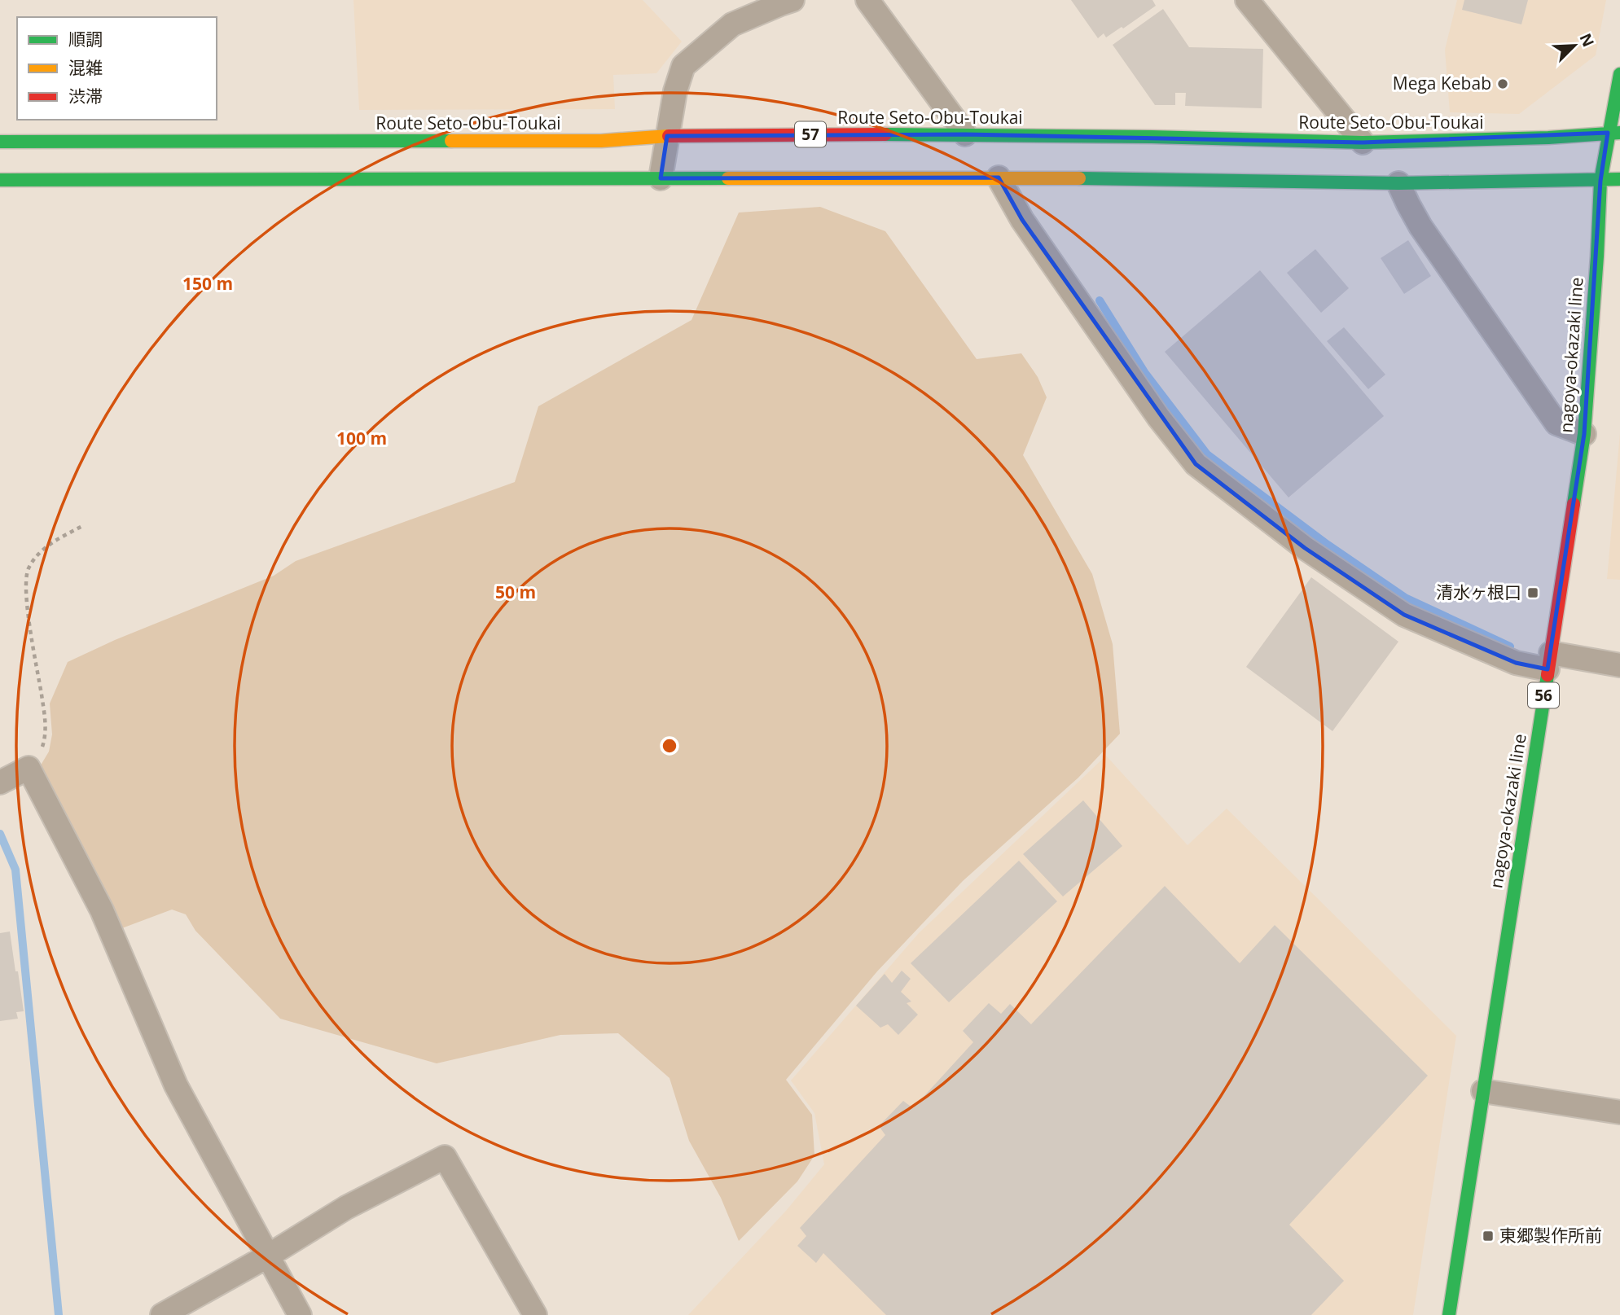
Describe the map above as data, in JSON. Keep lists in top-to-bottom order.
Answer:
{
  "streets": {
    "main road": [
      "Route Seto-Obu-Toukai",
      "57",
      "nagoya-okazaki line",
      "56"
    ]
  },
  "crossings": [
    ["Route Seto-Obu-Toukai", "nagoya-okazaki line"]
  ],
  "places": {
    "other": ["Mega Kebab"],
    "transit": ["清水ヶ根口", "東郷製作所前"]
  },
  "legend": ["順調", "混雑", "渋滞"],
  "north": "top right",
  "rings": ["150 m", "100 m", "50 m"]
}
